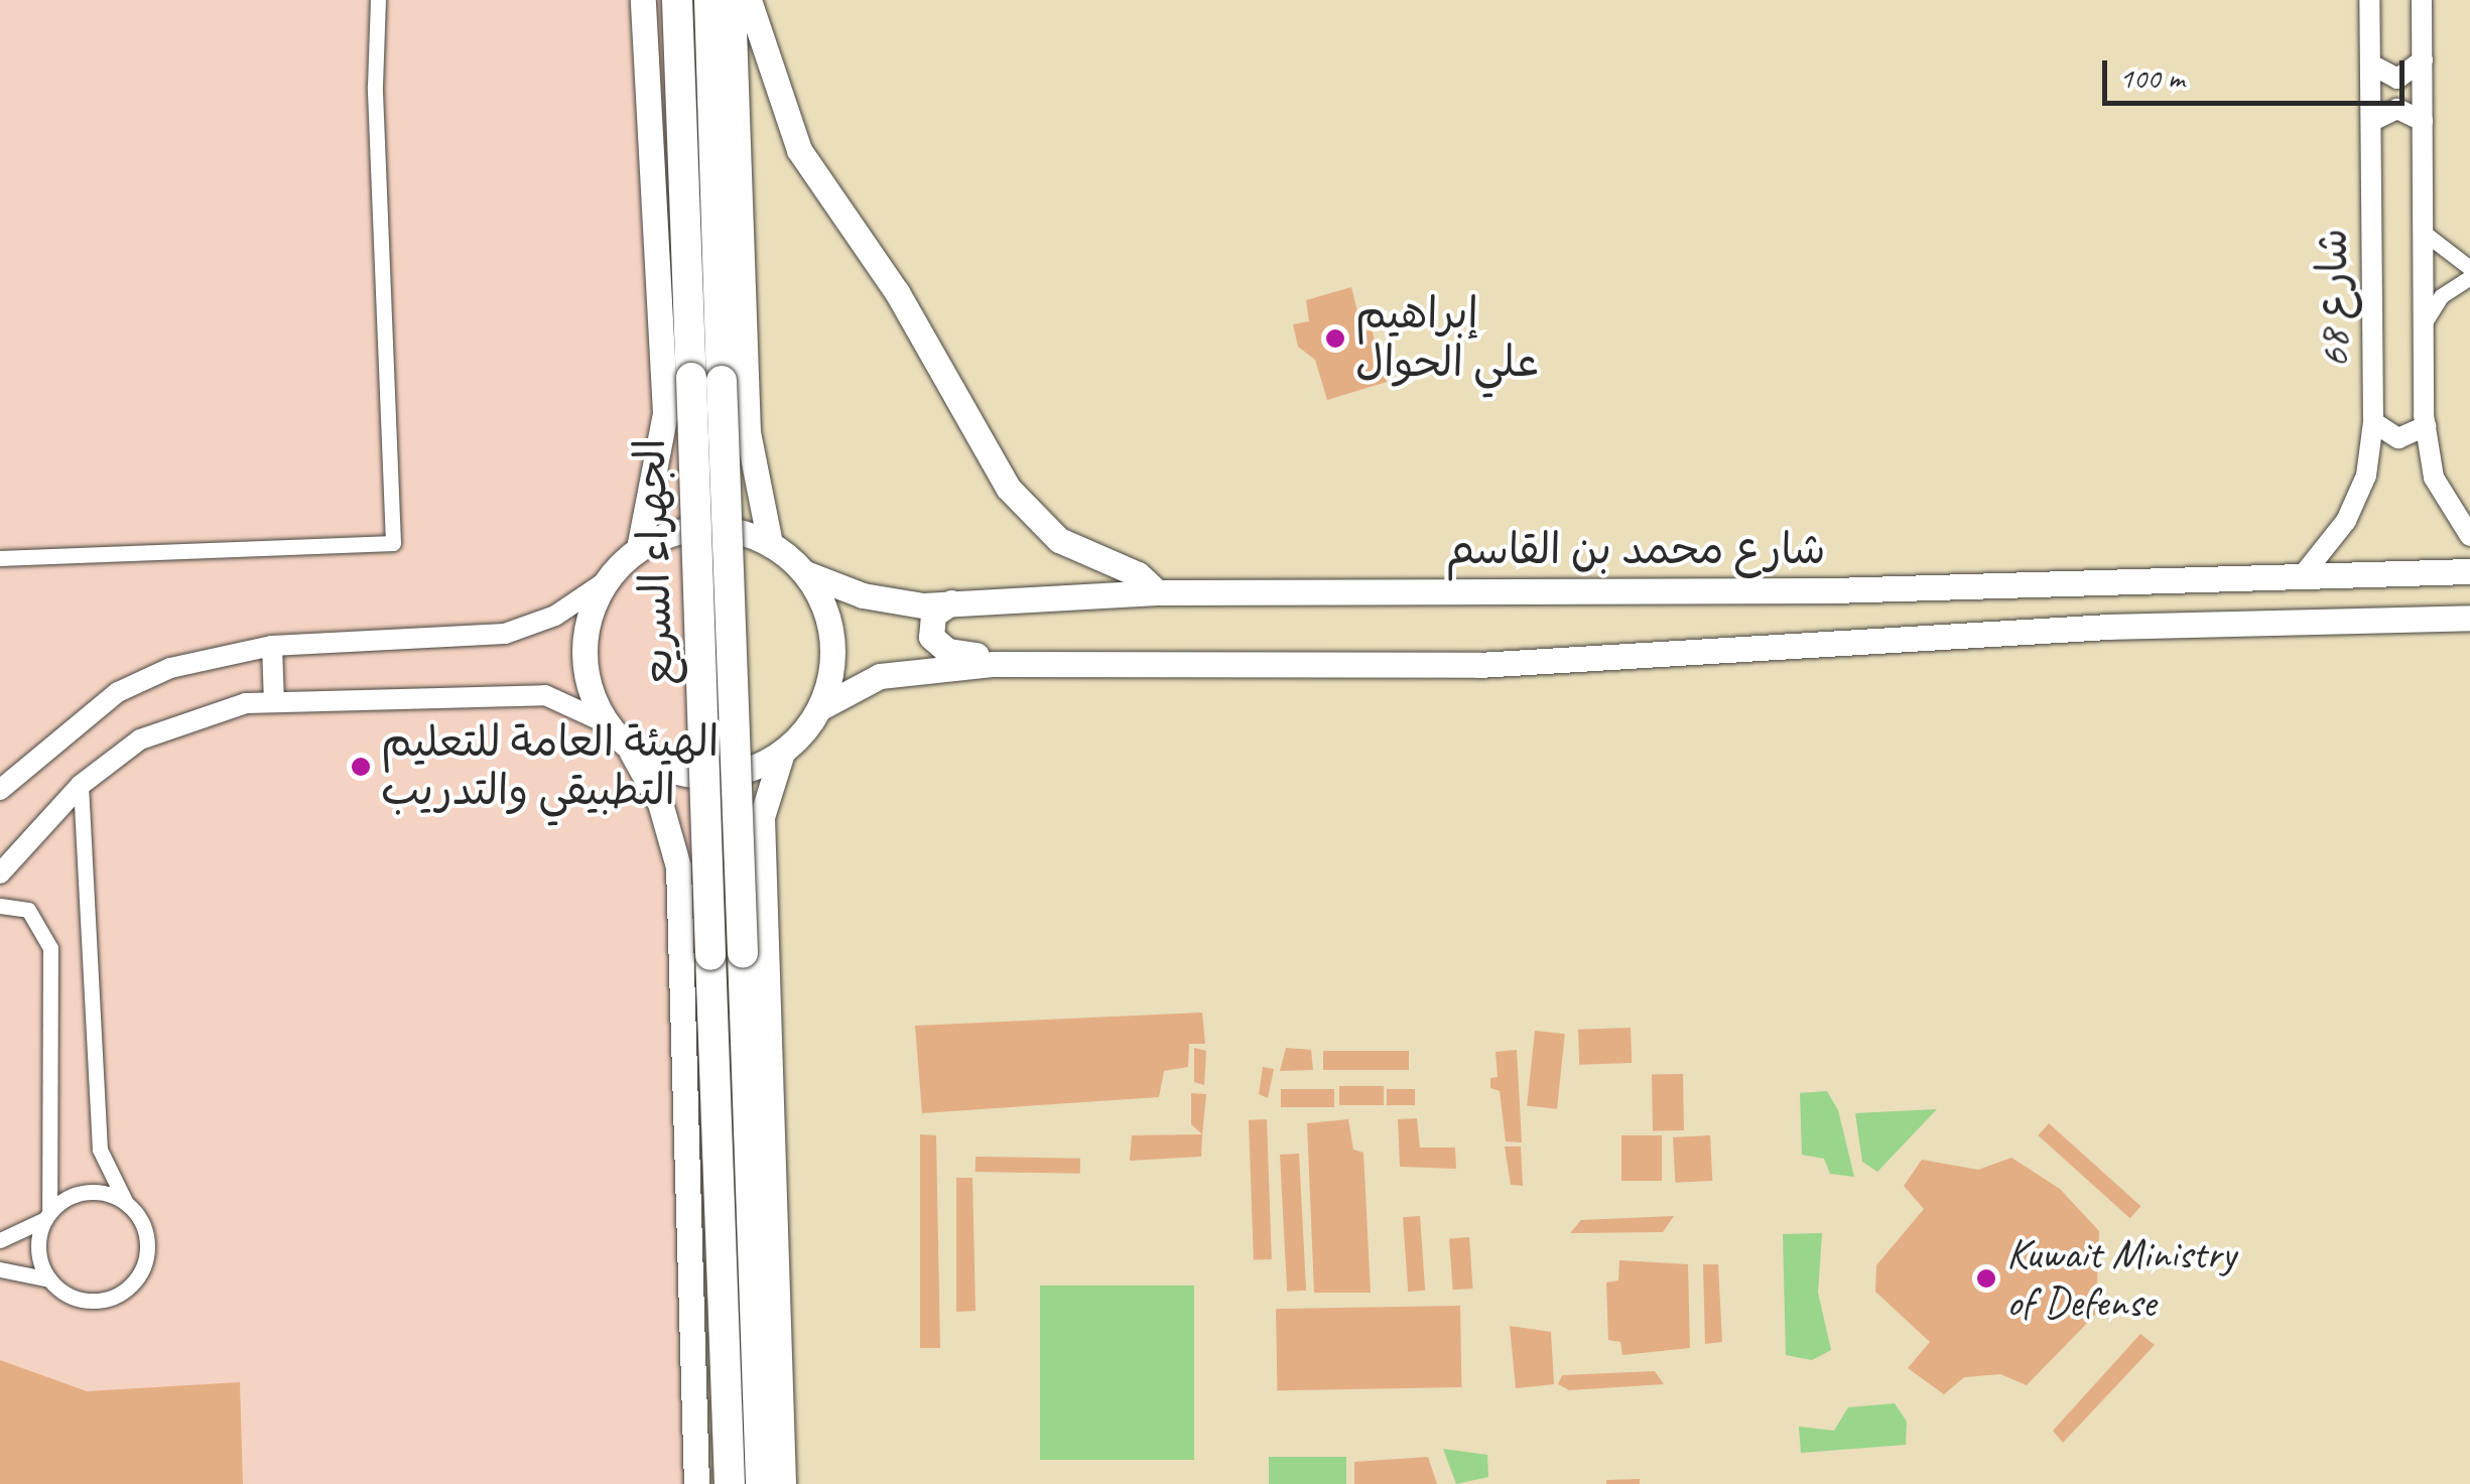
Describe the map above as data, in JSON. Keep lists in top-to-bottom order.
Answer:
{
  "streets": {
    "highway": ["الجهراء السريع"],
    "main road": ["شارع محمد بن القاسم"],
    "street": ["شارع 68"]
  },
  "crossings": [
    ["شارع 68", "شارع محمد بن القاسم"],
    ["شارع محمد بن القاسم", "الجهراء السريع"]
  ],
  "places": ["إبراهيم علي الحوال", "الهيئة العامة للتعليم التطبيقي والتدريب", "Kuwait Ministry of Defense"],
  "scale_bar": "100 m"
}
